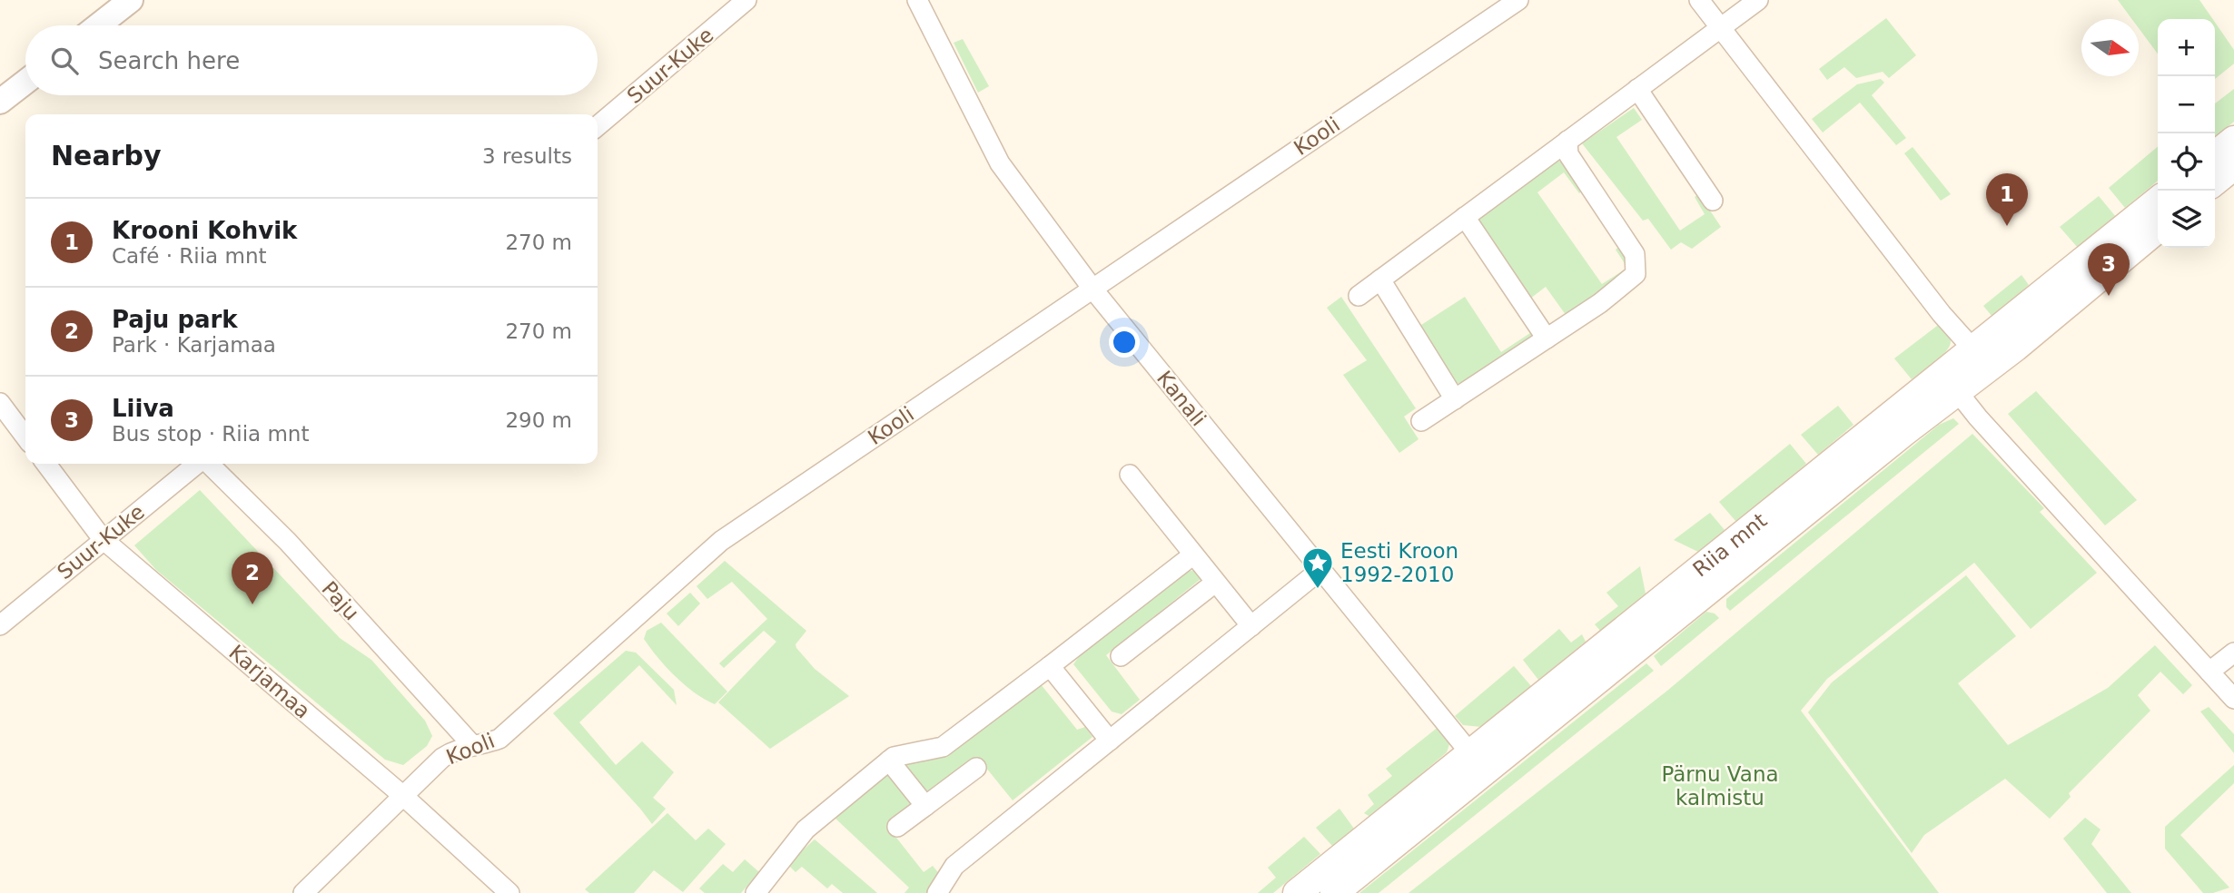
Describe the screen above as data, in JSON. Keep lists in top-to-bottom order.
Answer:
{
  "streets": {
    "main road": ["Riia mnt"],
    "street": [
      "Suur-Kuke",
      "Kooli",
      "Kanali",
      "Paju",
      "Karjamaa"
    ]
  },
  "crossings": [
    ["Suur-Kuke", "Karjamaa"],
    ["Kooli", "Kanali"],
    ["Kooli", "Paju"],
    ["Kooli", "Karjamaa"],
    ["Kanali", "Riia mnt"]
  ],
  "parks": ["Pärnu Vana kalmistu"],
  "places": {
    "place": ["Eesti Kroon 1992-2010"]
  },
  "north": "right",
  "page": {
    "map_buttons": ["+", "−"],
    "search": "Search here",
    "heading": ["Nearby", "3 results"],
    "pins": ["1", "3", "2"],
    "list": [
      {
        "mark": "1",
        "name": "Krooni Kohvik",
        "note": "Café · Riia mnt",
        "value": "270 m"
      },
      {
        "mark": "2",
        "name": "Paju park",
        "note": "Park · Karjamaa",
        "value": "270 m"
      },
      {
        "mark": "3",
        "name": "Liiva",
        "note": "Bus stop · Riia mnt",
        "value": "290 m"
      }
    ]
  }
}
